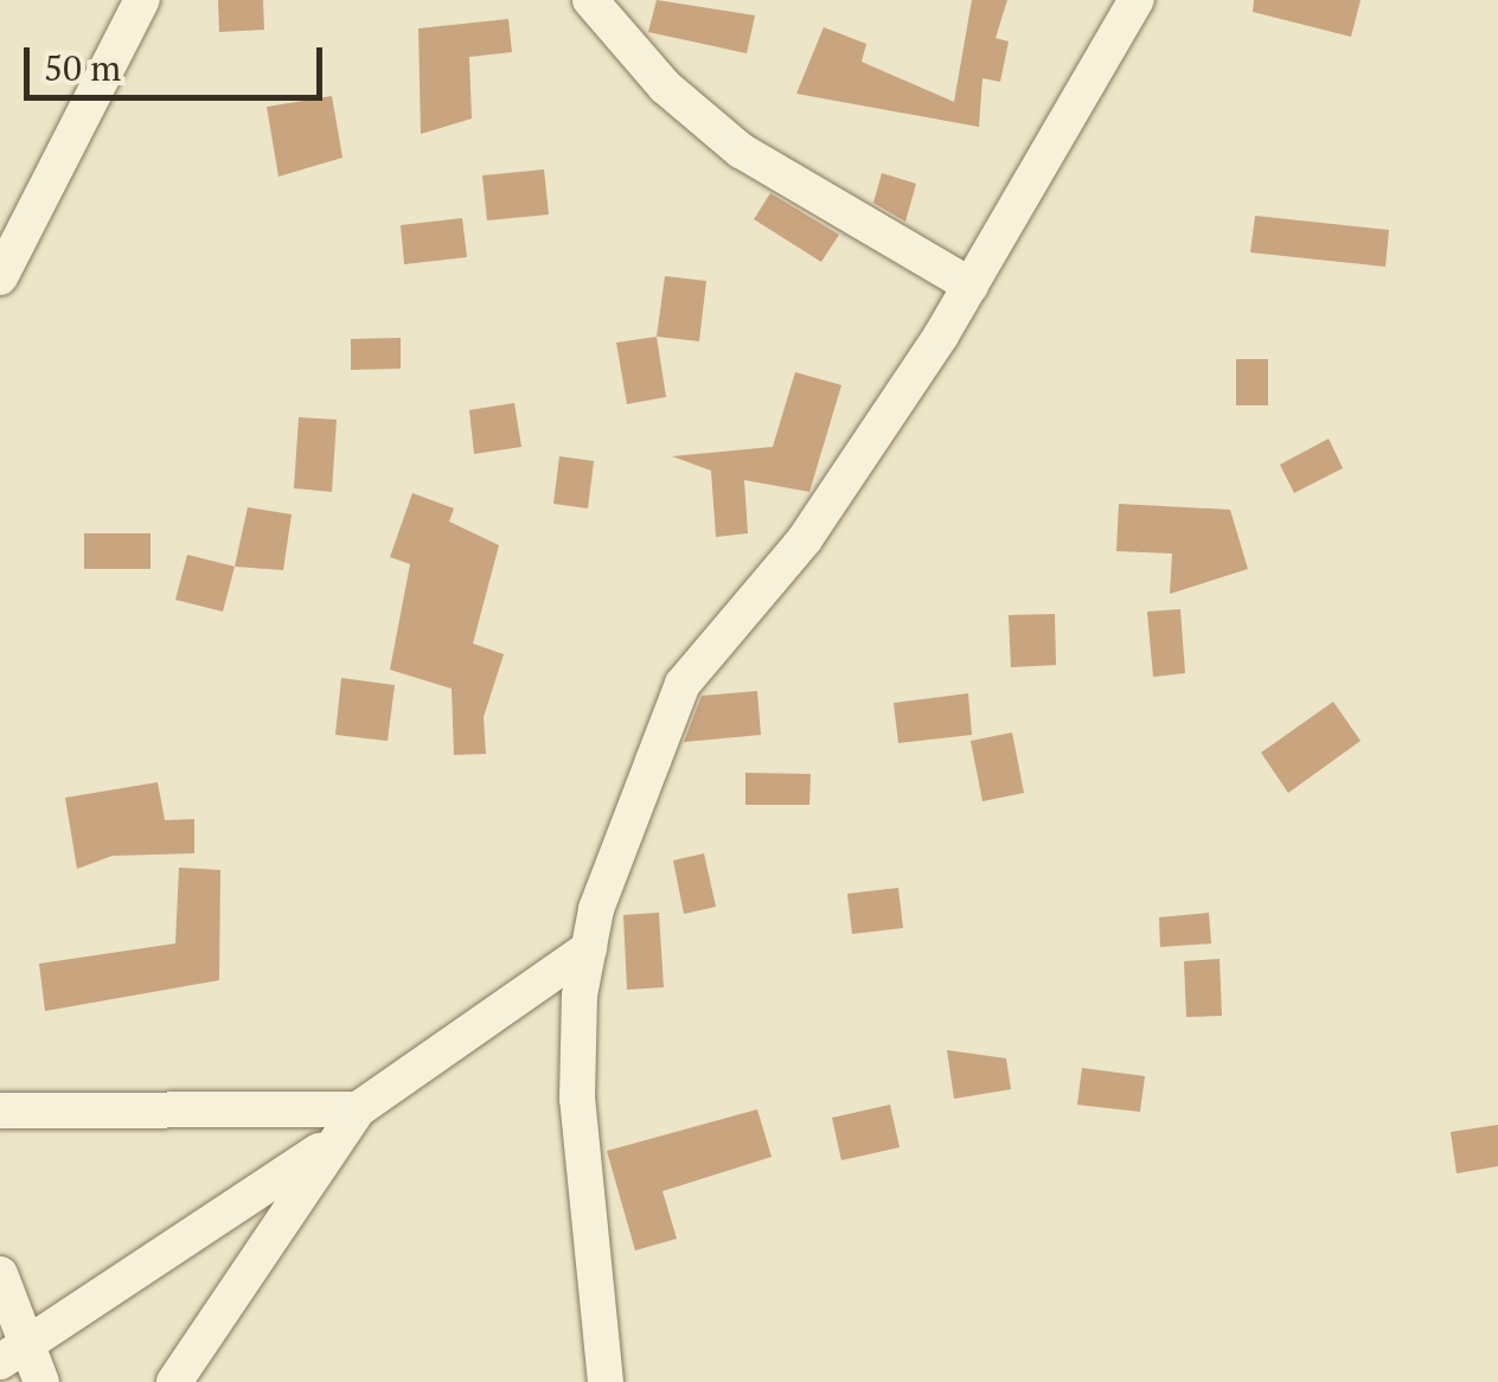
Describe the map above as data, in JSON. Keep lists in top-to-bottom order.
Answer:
{
  "scale_bar": "50 m"
}
